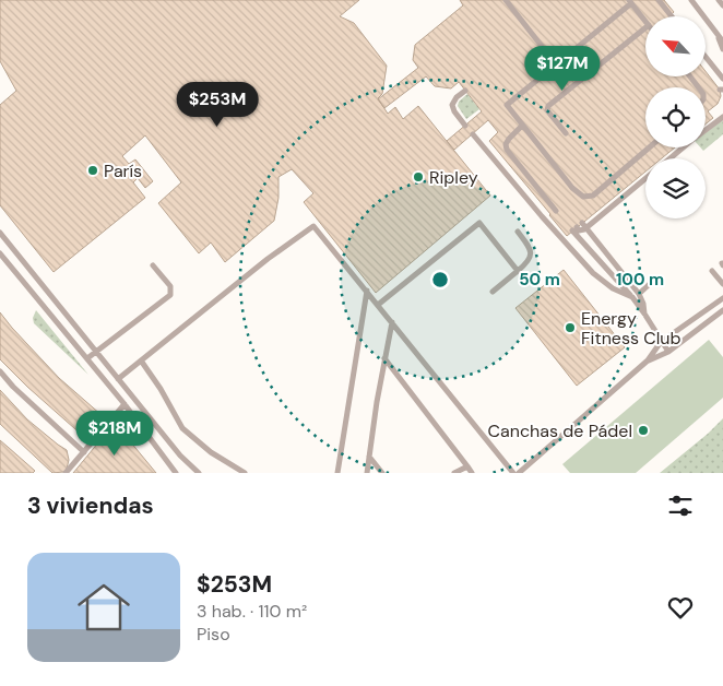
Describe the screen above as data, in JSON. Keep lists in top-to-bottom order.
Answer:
{
  "places": [
    "París",
    "Ripley",
    "Energy Fitness Club",
    "Canchas de Pádel"
  ],
  "north": "top left",
  "page": {
    "price": ["$127M", "$253M", "$218M"],
    "heading": "3 viviendas",
    "list": [
      {
        "name": "$253M",
        "note": "3 hab. · 110 m² · Piso"
      }
    ]
  },
  "rings": ["50 m", "100 m"]
}
